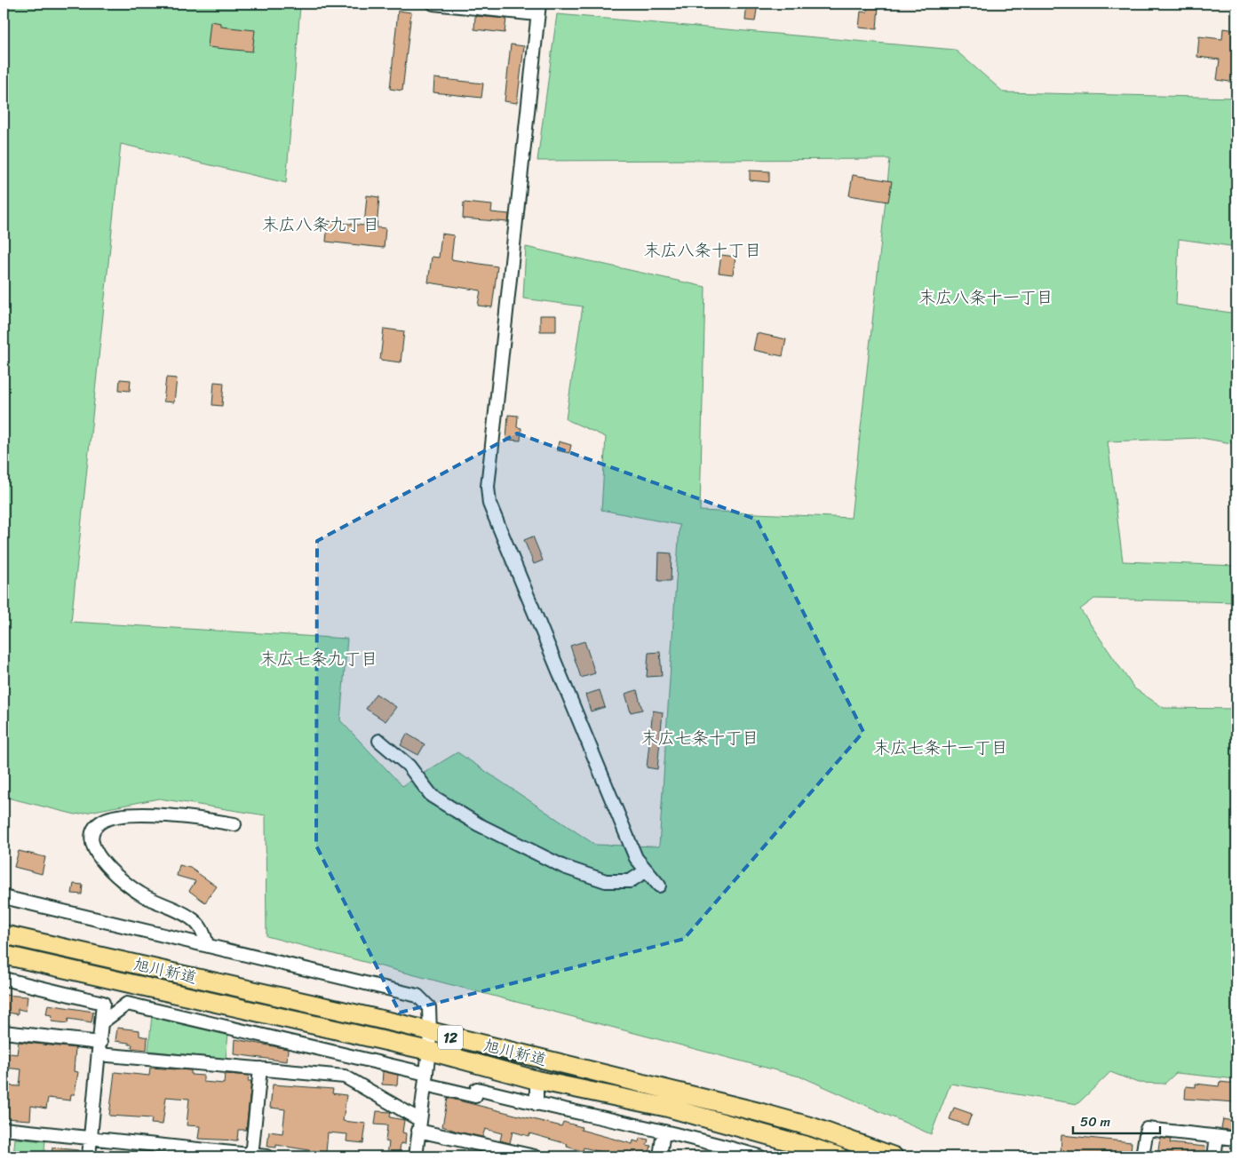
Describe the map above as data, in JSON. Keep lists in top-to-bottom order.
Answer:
{
  "streets": {
    "highway": ["旭川新道", "12"]
  },
  "districts": [
    "末広八条九丁目",
    "末広八条十丁目",
    "末広八条十一丁目",
    "末広七条九丁目",
    "末広七条十丁目",
    "末広七条十一丁目"
  ],
  "scale_bar": "50 m"
}
